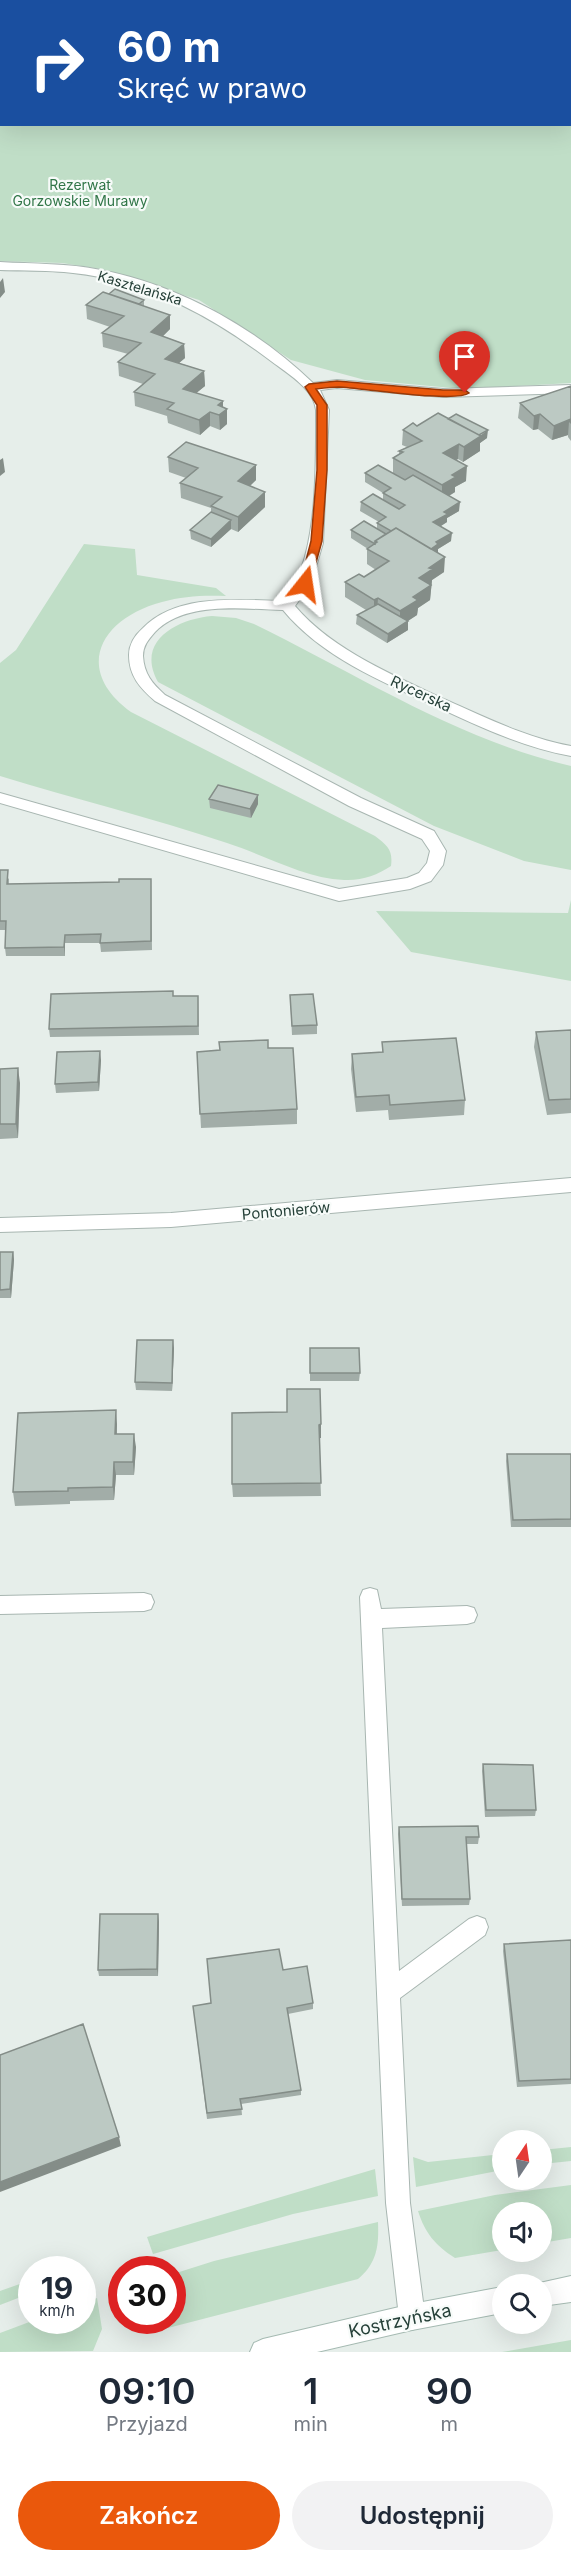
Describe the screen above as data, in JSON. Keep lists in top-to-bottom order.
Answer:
{
  "streets": {
    "street": [
      "Kasztelańska",
      "Rycerska",
      "Pontonierów",
      "Kostrzyńska"
    ]
  },
  "crossings": [
    ["Kasztelańska", "Rycerska"]
  ],
  "parks": ["Rezerwat Gorzowskie Murawy"],
  "north": "top",
  "page": {
    "turn": ["60 m", "Skręć w prawo"],
    "speed": "19 km/h",
    "limit": "30",
    "eta": [
      "09:10",
      "Przyjazd",
      "1",
      "min",
      "90",
      "m"
    ],
    "buttons": ["Zakończ", "Udostępnij"]
  }
}
